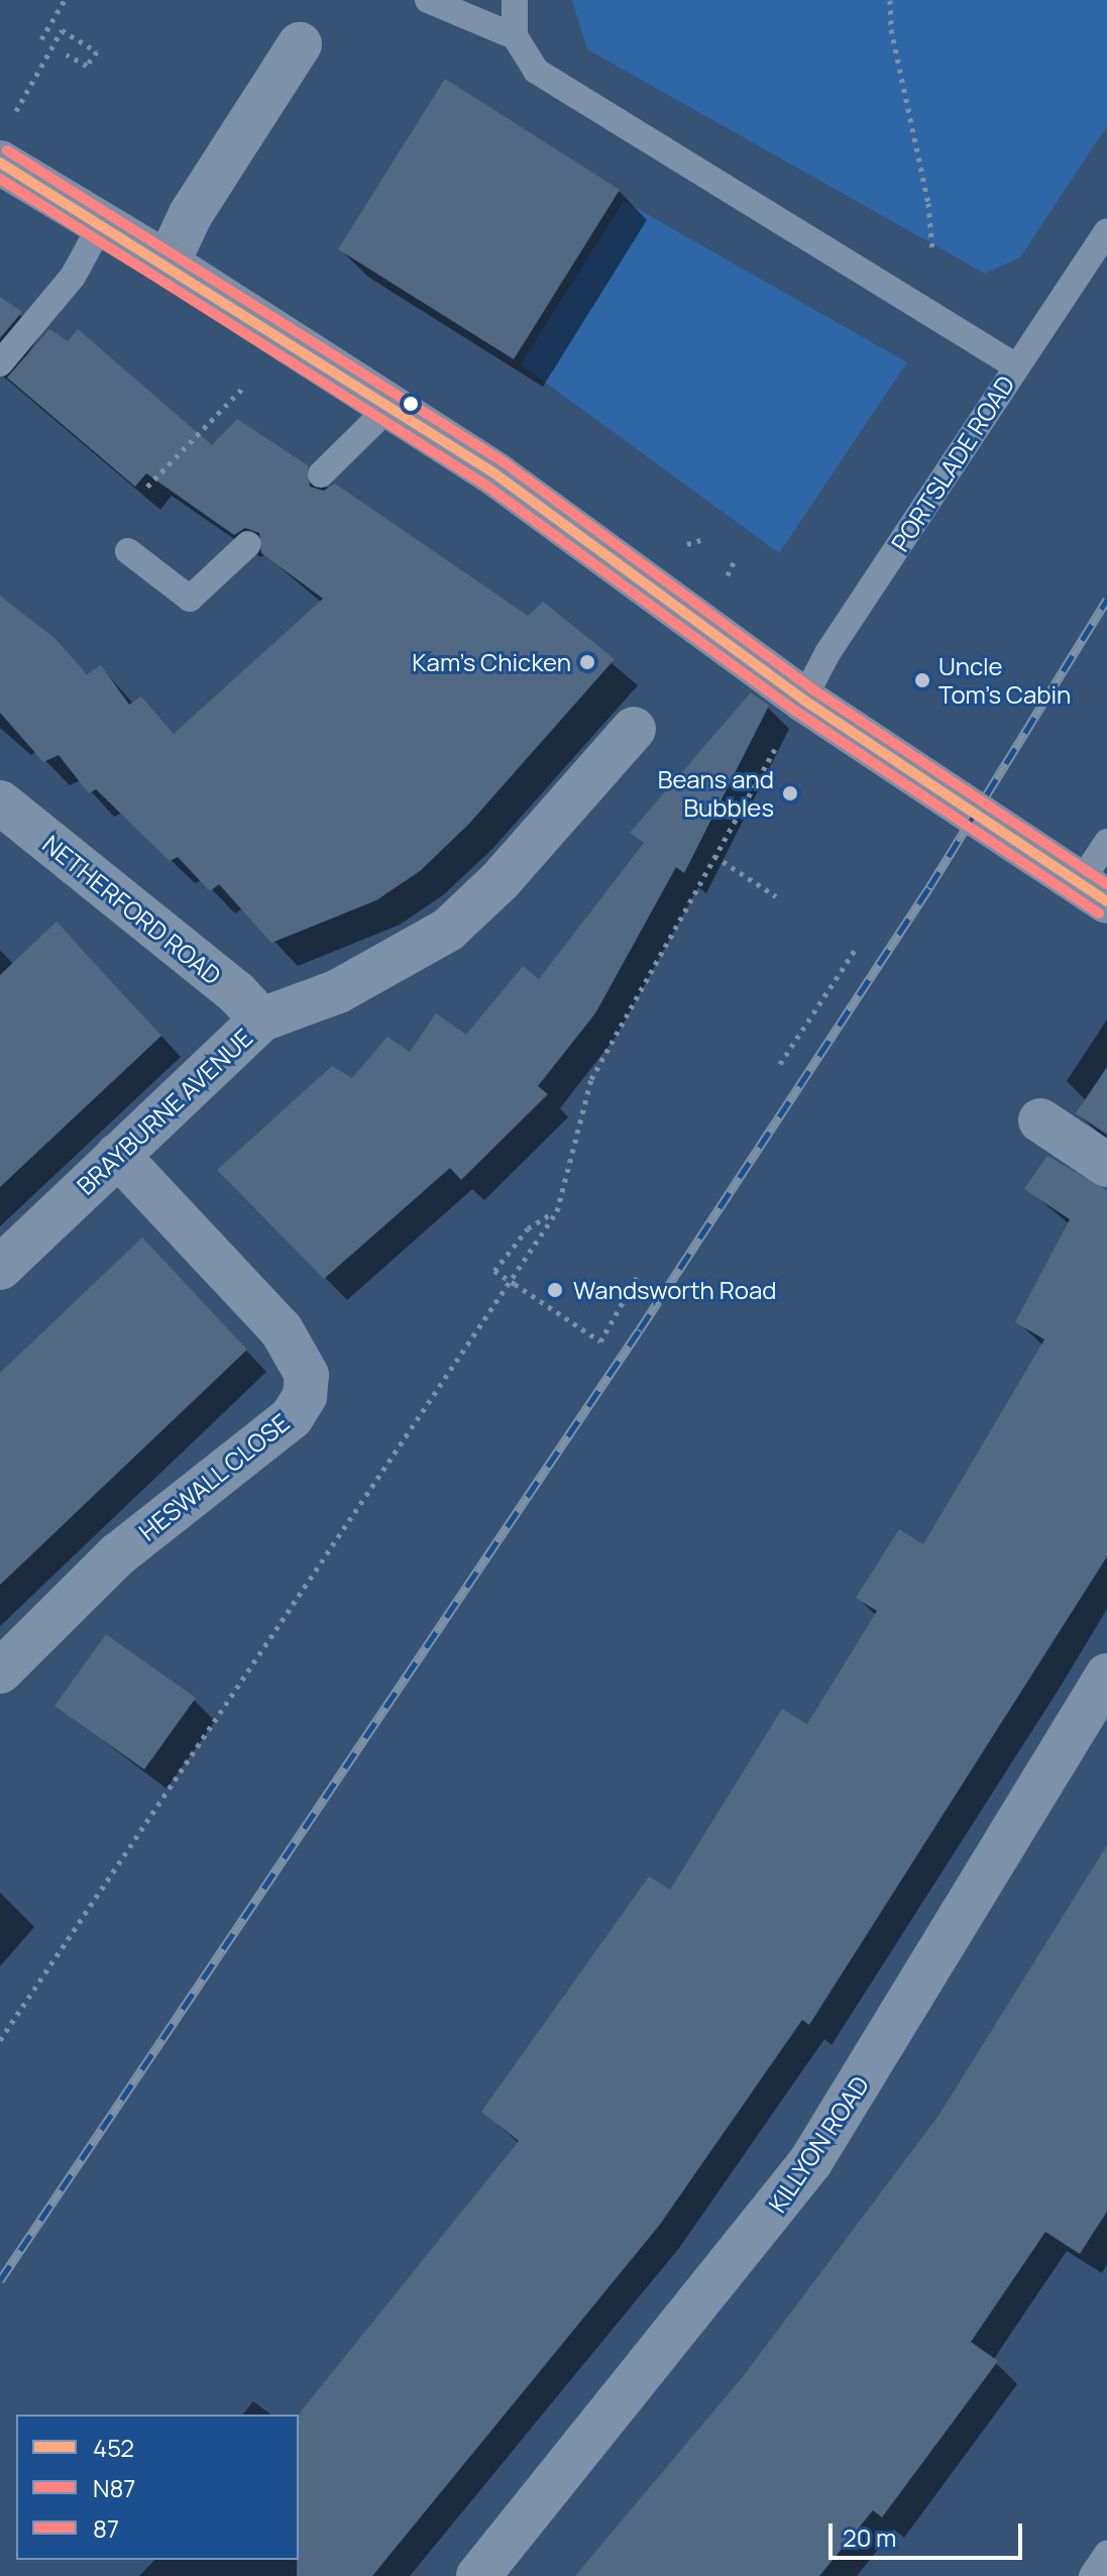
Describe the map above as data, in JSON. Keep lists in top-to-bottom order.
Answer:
{
  "streets": {
    "street": [
      "NETHERFORD ROAD",
      "BRAYBURNE AVENUE",
      "HESWALL CLOSE",
      "KILLYON ROAD"
    ],
    "lane": ["PORTSLADE ROAD"]
  },
  "crossings": [
    ["NETHERFORD ROAD", "BRAYBURNE AVENUE"],
    ["BRAYBURNE AVENUE", "HESWALL CLOSE"]
  ],
  "places": [
    "Kam's Chicken",
    "Uncle Tom's Cabin",
    "Beans and Bubbles",
    "Wandsworth Road"
  ],
  "lines": ["transit line 87", "transit line 452", "transit line N87"],
  "legend": ["452", "N87", "87"],
  "scale_bar": "20 m"
}
